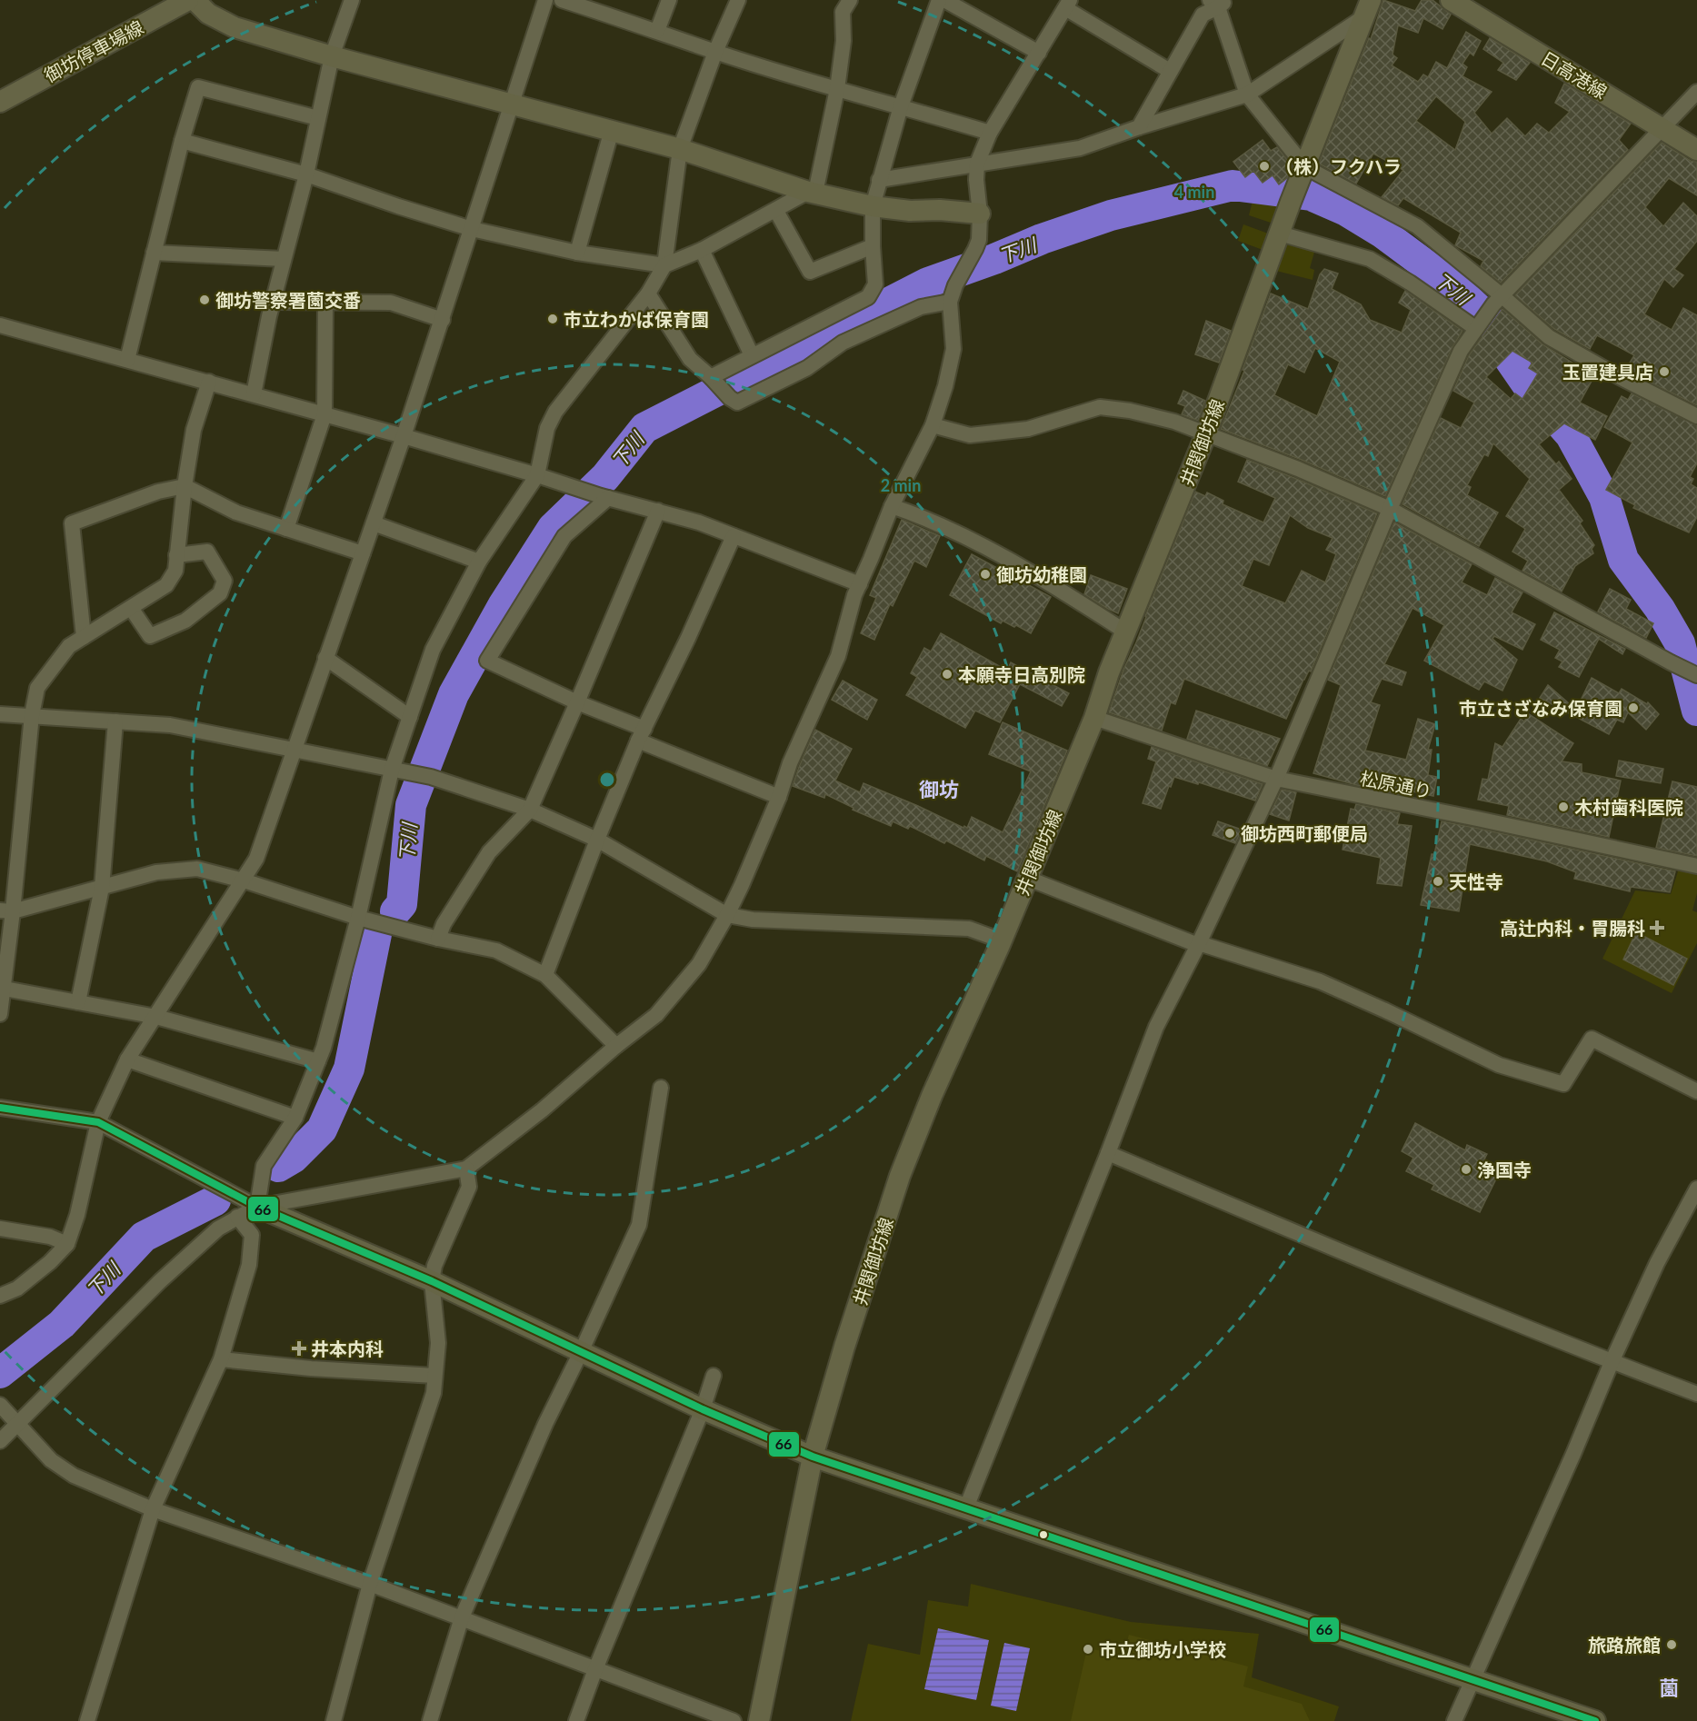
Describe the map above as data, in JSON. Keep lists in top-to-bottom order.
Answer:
{
  "streets": {
    "main road": ["御坊停車場線", "日高港線", "井関御坊線"],
    "street": ["松原通り"]
  },
  "crossings": [
    ["井関御坊線", "松原通り"]
  ],
  "districts": ["御坊", "薗"],
  "water": ["下川"],
  "places": {
    "other": [
      "（株）フクハラ",
      "御坊警察署薗交番",
      "市立わかば保育園",
      "玉置建具店",
      "御坊幼稚園",
      "本願寺日高別院",
      "市立さざなみ保育園",
      "木村歯科医院",
      "御坊西町郵便局",
      "天性寺",
      "浄国寺",
      "旅路旅館",
      "市立御坊小学校"
    ],
    "health": ["高辻内科・胃腸科", "井本内科"]
  },
  "lines": ["transit line 66"],
  "rings": ["4 min", "2 min"]
}
